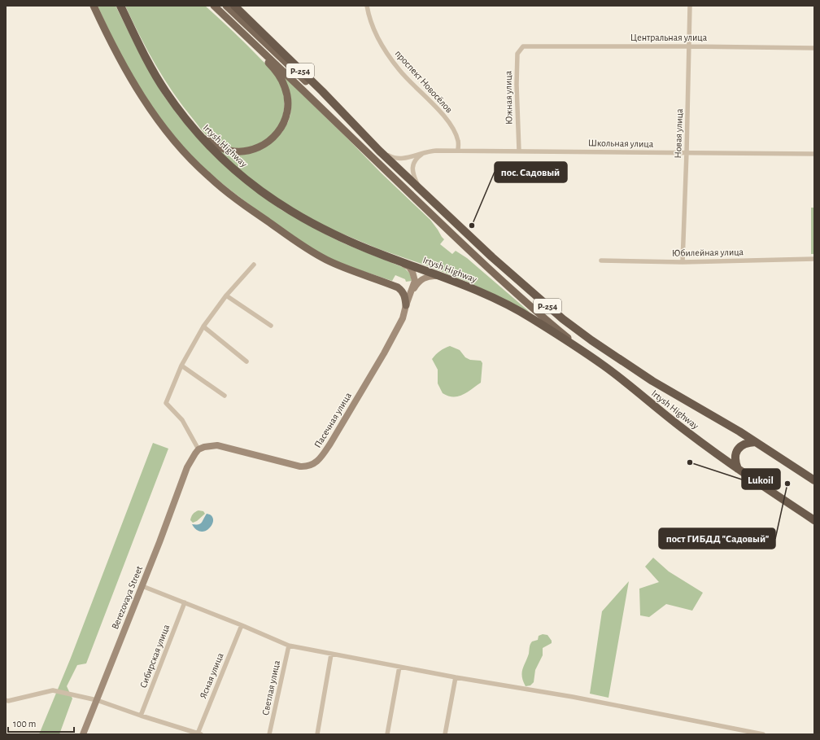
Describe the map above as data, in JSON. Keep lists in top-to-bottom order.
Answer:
{
  "streets": {
    "highway": ["Р-254", "Irtysh Highway"],
    "main road": ["Пасечная улица", "Berezovaya Street"],
    "street": [
      "Центральная улица",
      "проспект Новосёлов",
      "Южная улица",
      "Новая улица",
      "Школьная улица",
      "Юбилейная улица",
      "Сибирская улица",
      "Ясная улица",
      "Светлая улица"
    ]
  },
  "crossings": [
    ["Центральная улица", "Южная улица"],
    ["Центральная улица", "Новая улица"],
    ["проспект Новосёлов", "Школьная улица"],
    ["Южная улица", "Школьная улица"],
    ["Новая улица", "Школьная улица"],
    ["Новая улица", "Юбилейная улица"],
    ["Школьная улица", "Irtysh Highway"],
    ["Пасечная улица", "Berezovaya Street"]
  ],
  "places": ["пос. Садовый", "Lukoil", "пост ГИБДД \"Садовый\""],
  "scale_bar": "100 m"
}
